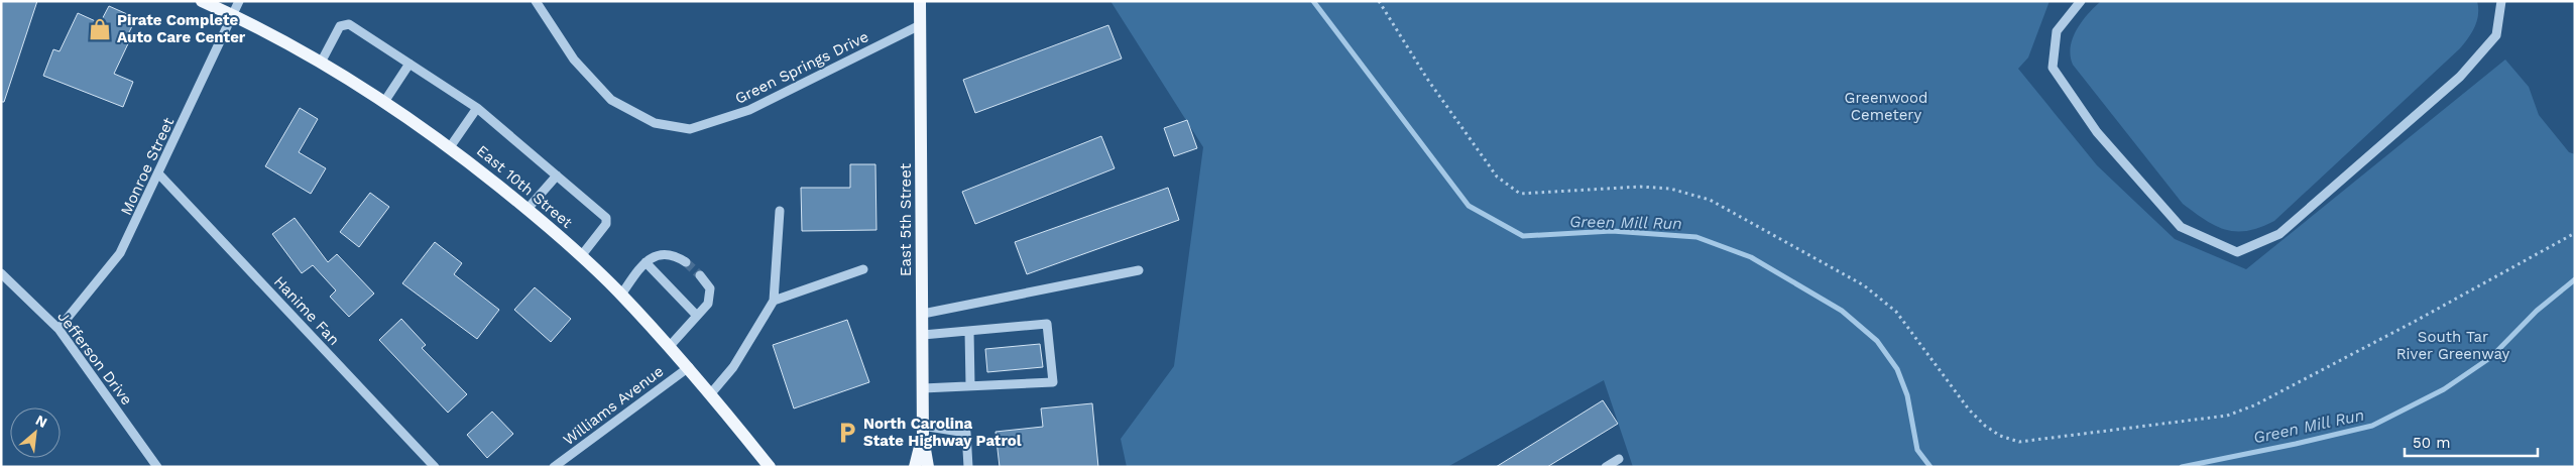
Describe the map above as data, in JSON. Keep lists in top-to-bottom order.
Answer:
{
  "streets": {
    "main road": ["East 10th Street", "East 5th Street"],
    "street": [
      "Green Springs Drive",
      "Monroe Street",
      "Hanime Fan",
      "Jefferson Drive",
      "Williams Avenue"
    ]
  },
  "crossings": [
    ["Green Springs Drive", "East 5th Street"],
    ["Monroe Street", "East 10th Street"],
    ["Monroe Street", "Hanime Fan"],
    ["Monroe Street", "Jefferson Drive"],
    ["East 10th Street", "Williams Avenue"]
  ],
  "water": ["Green Mill Run"],
  "parks": ["Greenwood Cemetery", "South Tar River Greenway"],
  "places": {
    "shop": ["Pirate Complete Auto Care Center"],
    "parking": ["North Carolina State Highway Patrol"]
  },
  "scale_bar": "50 m",
  "north": "top right"
}
